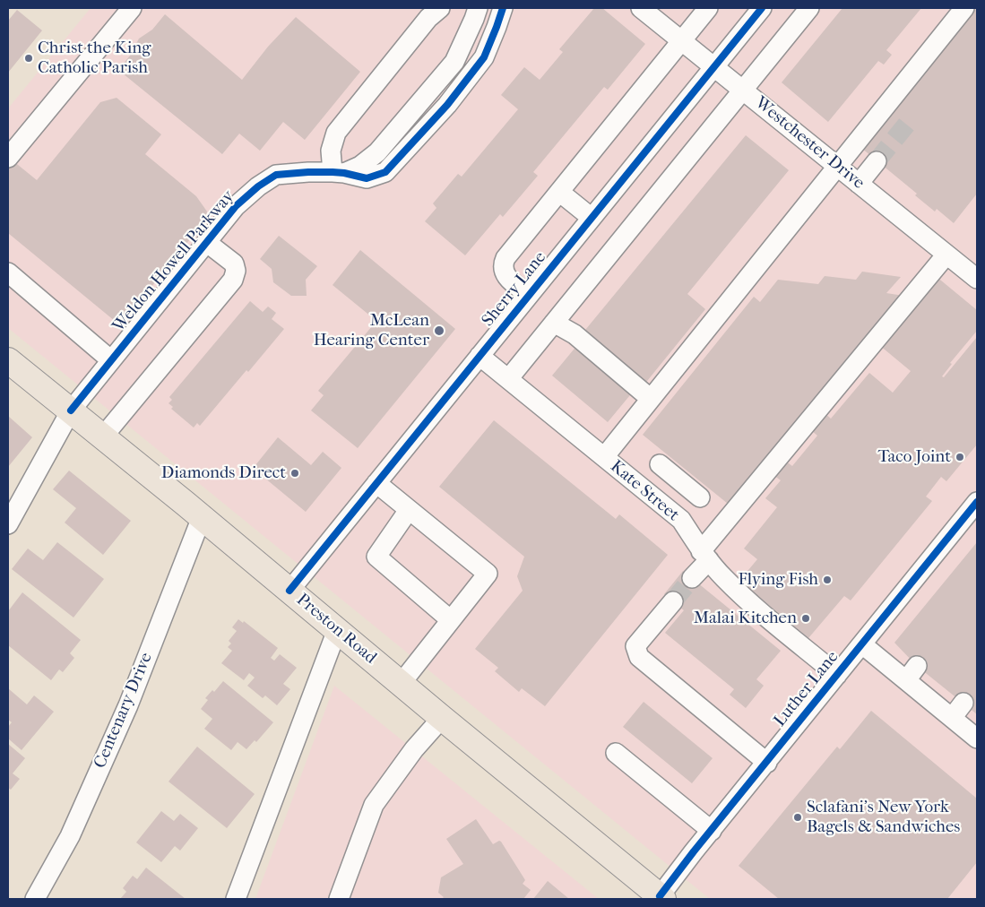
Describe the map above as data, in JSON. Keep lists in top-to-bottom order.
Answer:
{
  "streets": {
    "main road": ["Preston Road"],
    "street": [
      "Westchester Drive",
      "Weldon Howell Parkway",
      "Sherry Lane",
      "Kate Street",
      "Luther Lane",
      "Centenary Drive"
    ]
  },
  "crossings": [
    ["Westchester Drive", "Sherry Lane"],
    ["Weldon Howell Parkway", "Preston Road"],
    ["Sherry Lane", "Kate Street"],
    ["Sherry Lane", "Preston Road"],
    ["Kate Street", "Luther Lane"],
    ["Preston Road", "Luther Lane"],
    ["Preston Road", "Centenary Drive"]
  ],
  "places": [
    "Christ the King Catholic Parish",
    "McLean Hearing Center",
    "Taco Joint",
    "Diamonds Direct",
    "Flying Fish",
    "Malai Kitchen",
    "Sclafani's New York Bagels & Sandwiches"
  ]
}
